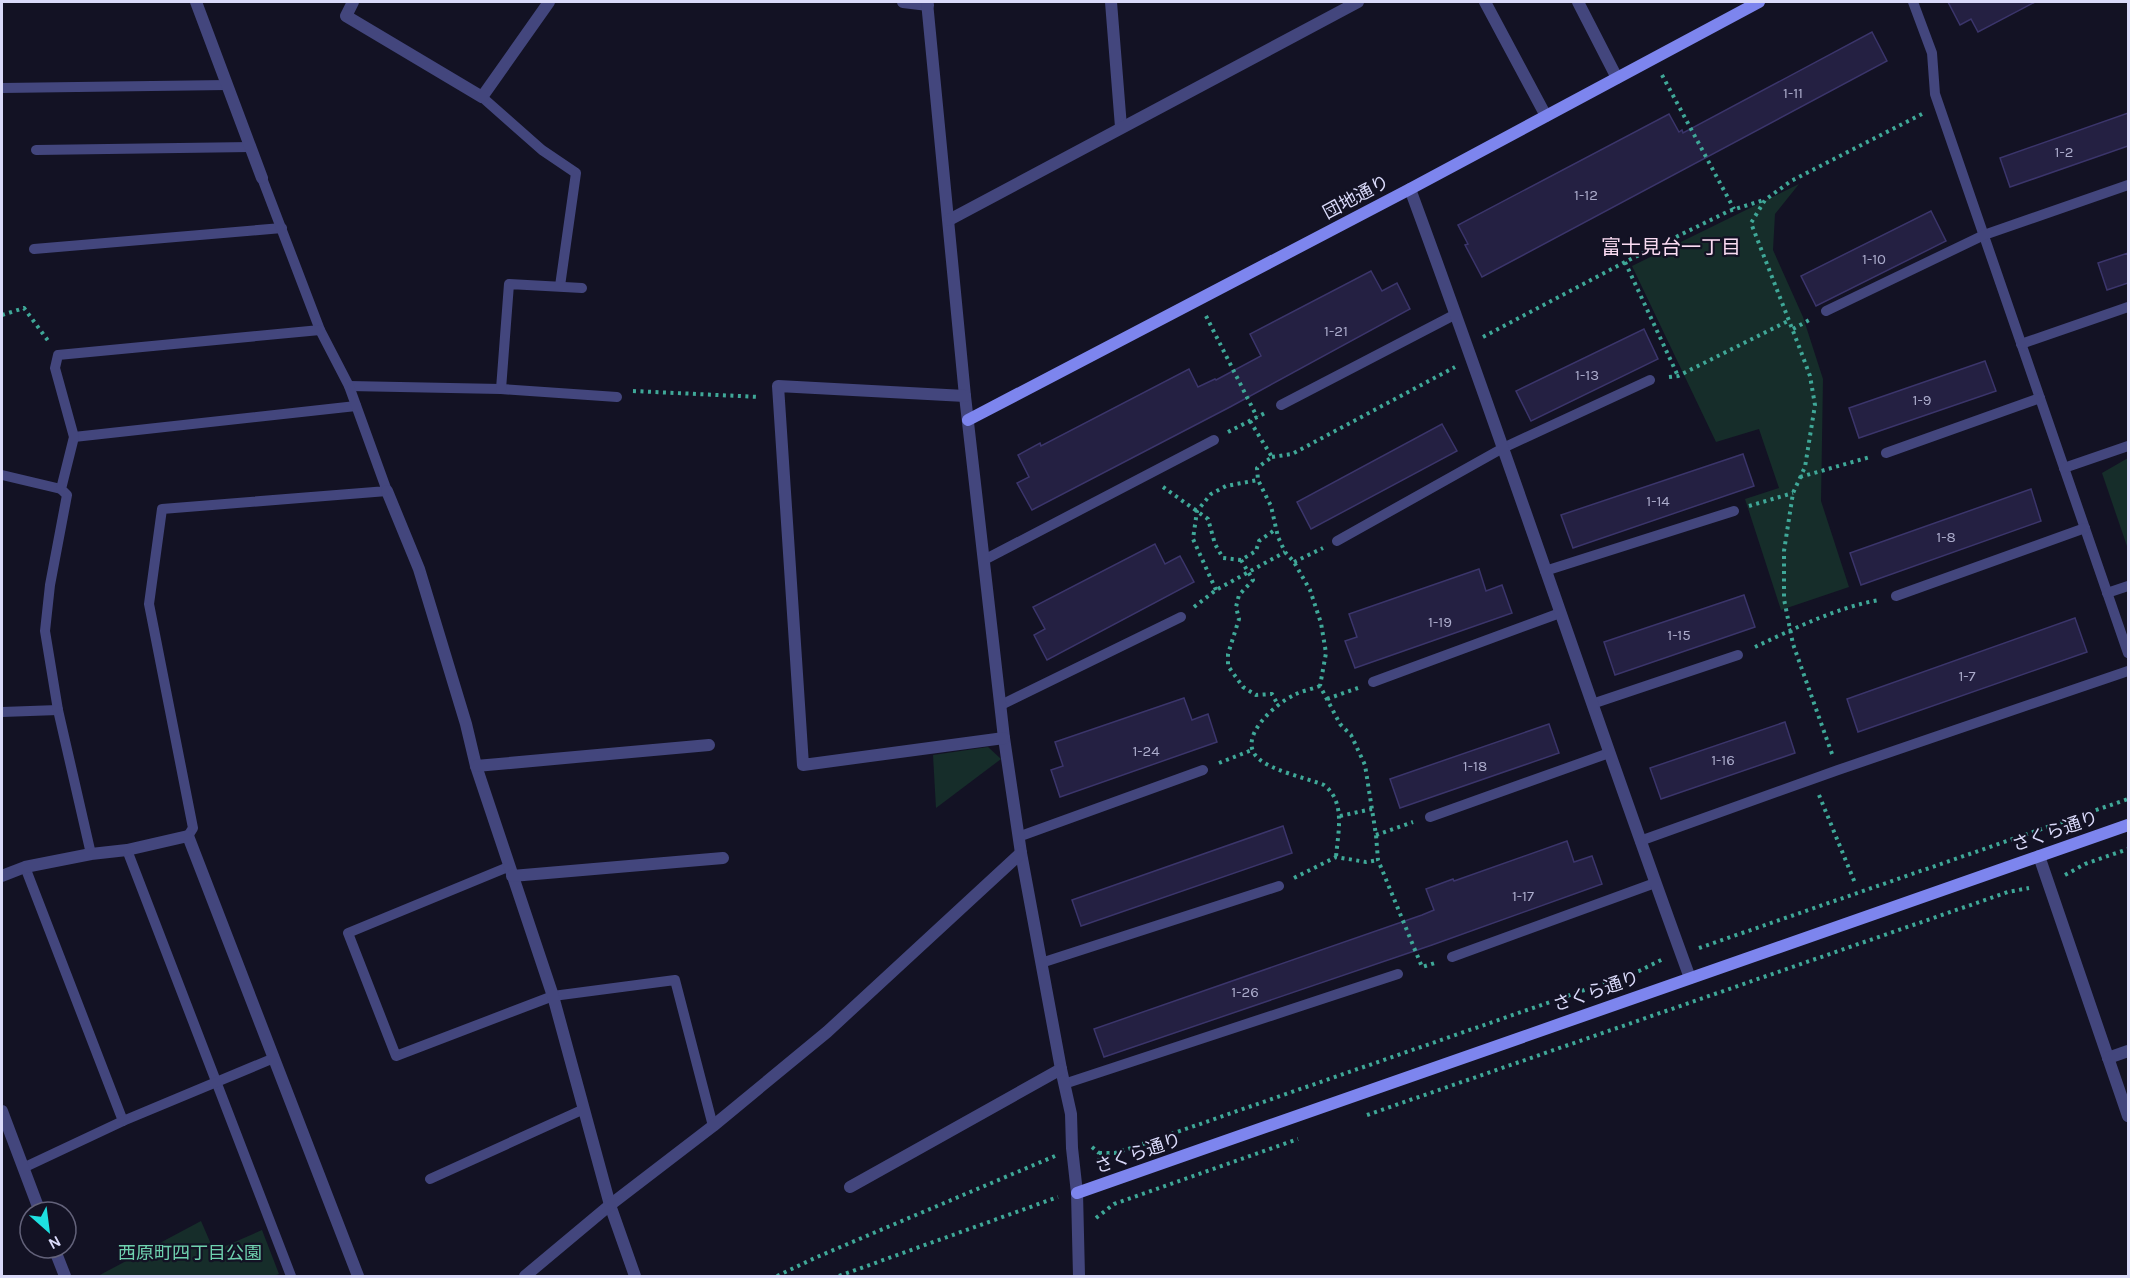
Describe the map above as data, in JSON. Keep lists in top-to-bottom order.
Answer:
{
  "streets": {
    "street": ["団地通り", "さくら通り"]
  },
  "districts": ["富士見台一丁目"],
  "parks": ["西原町四丁目公園"],
  "house_numbers": [
    "1-11",
    "1-2",
    "1-12",
    "1-10",
    "1-21",
    "1-13",
    "1-9",
    "1-14",
    "1-8",
    "1-19",
    "1-15",
    "1-7",
    "1-24",
    "1-16",
    "1-18",
    "1-17",
    "1-26"
  ],
  "north": "bottom right"
}
